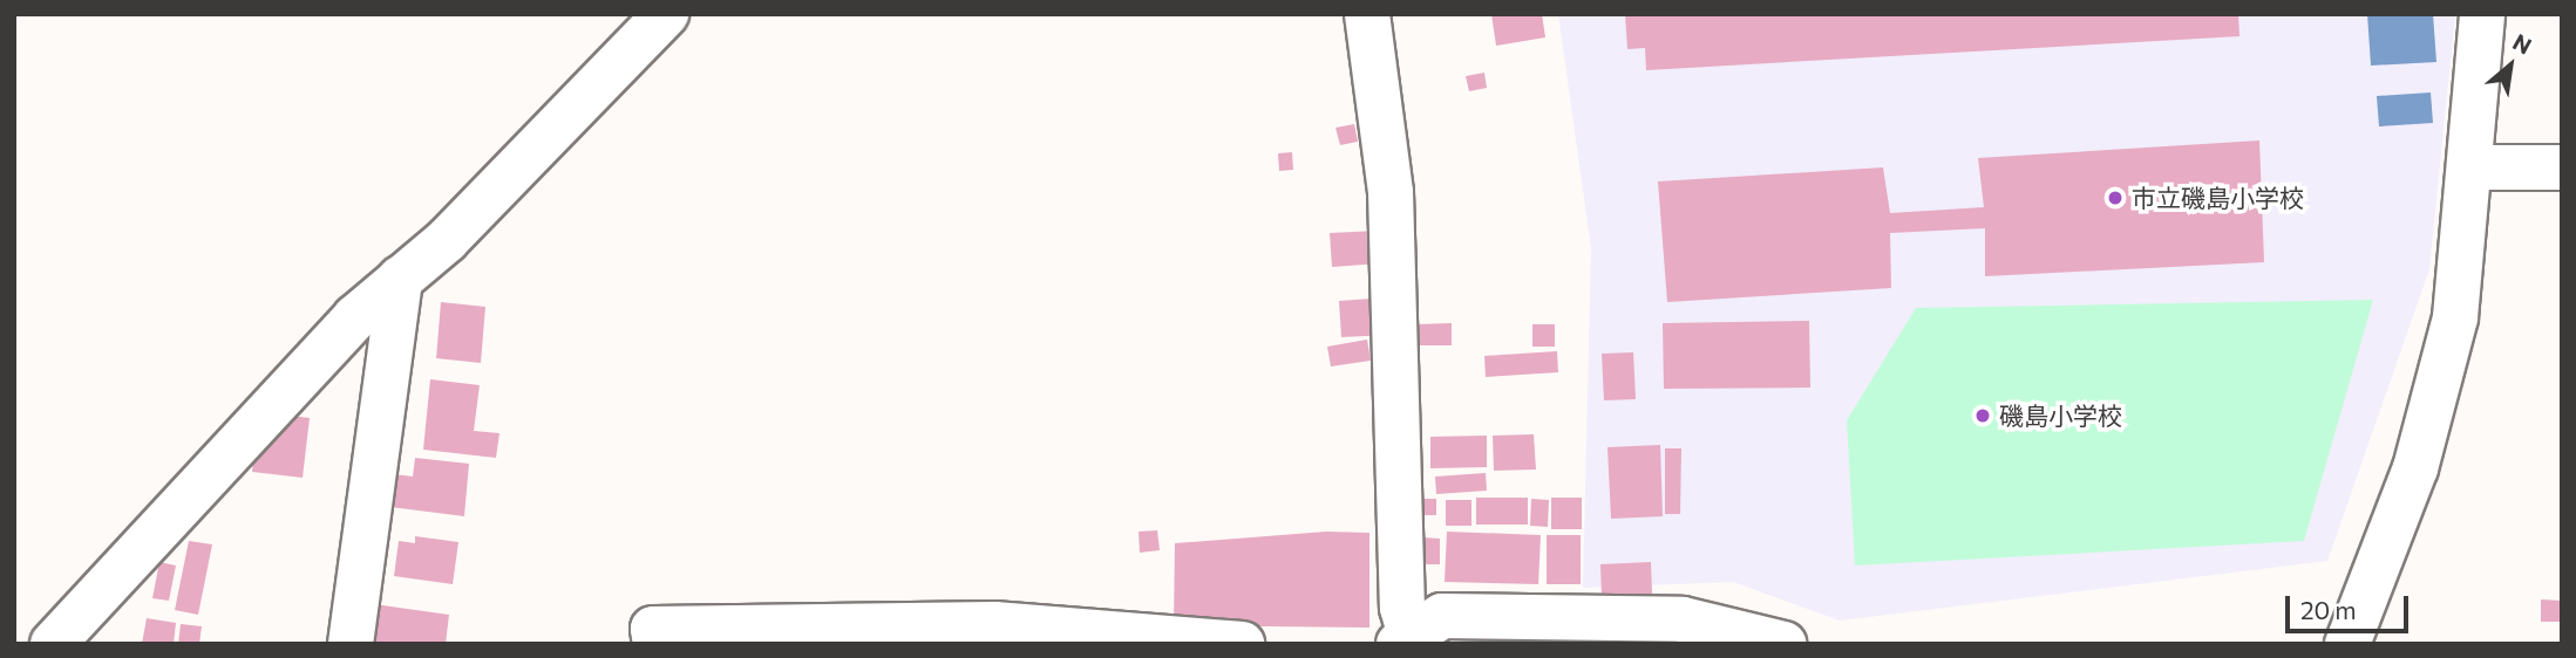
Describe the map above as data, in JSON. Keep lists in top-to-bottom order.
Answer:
{
  "places": ["市立磯島小学校", "磯島小学校"],
  "scale_bar": "20 m",
  "north": "top right"
}
